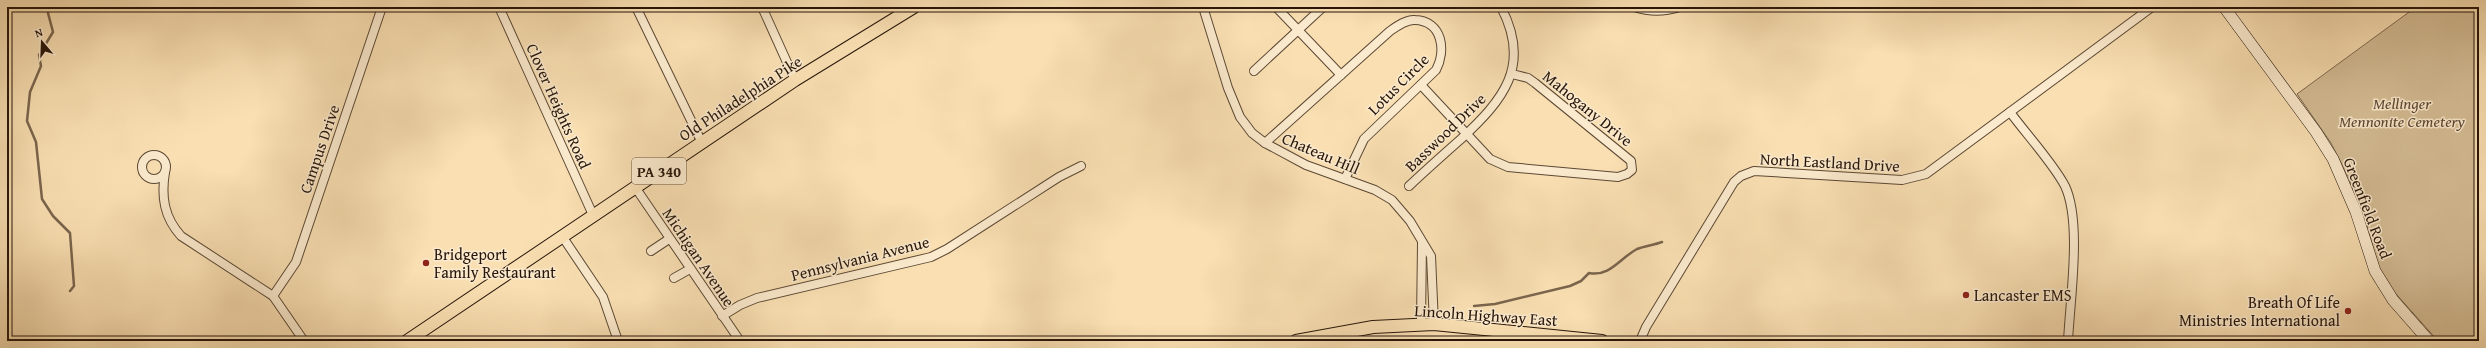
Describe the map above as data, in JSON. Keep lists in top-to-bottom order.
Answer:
{
  "streets": {
    "main road": [
      "Old Philadelphia Pike",
      "PA 340",
      "Greenfield Road",
      "Lincoln Highway East"
    ],
    "street": [
      "Lotus Circle",
      "Clover Heights Road",
      "Mahogany Drive",
      "Basswood Drive",
      "Campus Drive",
      "Chateau Hill",
      "North Eastland Drive",
      "Michigan Avenue",
      "Pennsylvania Avenue"
    ]
  },
  "crossings": [
    ["Lotus Circle", "Mahogany Drive"],
    ["Lotus Circle", "Chateau Hill"],
    ["Old Philadelphia Pike", "Clover Heights Road"],
    ["Old Philadelphia Pike", "Michigan Avenue"],
    ["Mahogany Drive", "Basswood Drive"],
    ["Chateau Hill", "Lincoln Highway East"],
    ["Michigan Avenue", "Pennsylvania Avenue"]
  ],
  "parks": ["Mellinger Mennonite Cemetery"],
  "places": ["Bridgeport Family Restaurant", "Lancaster EMS", "Breath Of Life Ministries International"],
  "north": "top"
}
